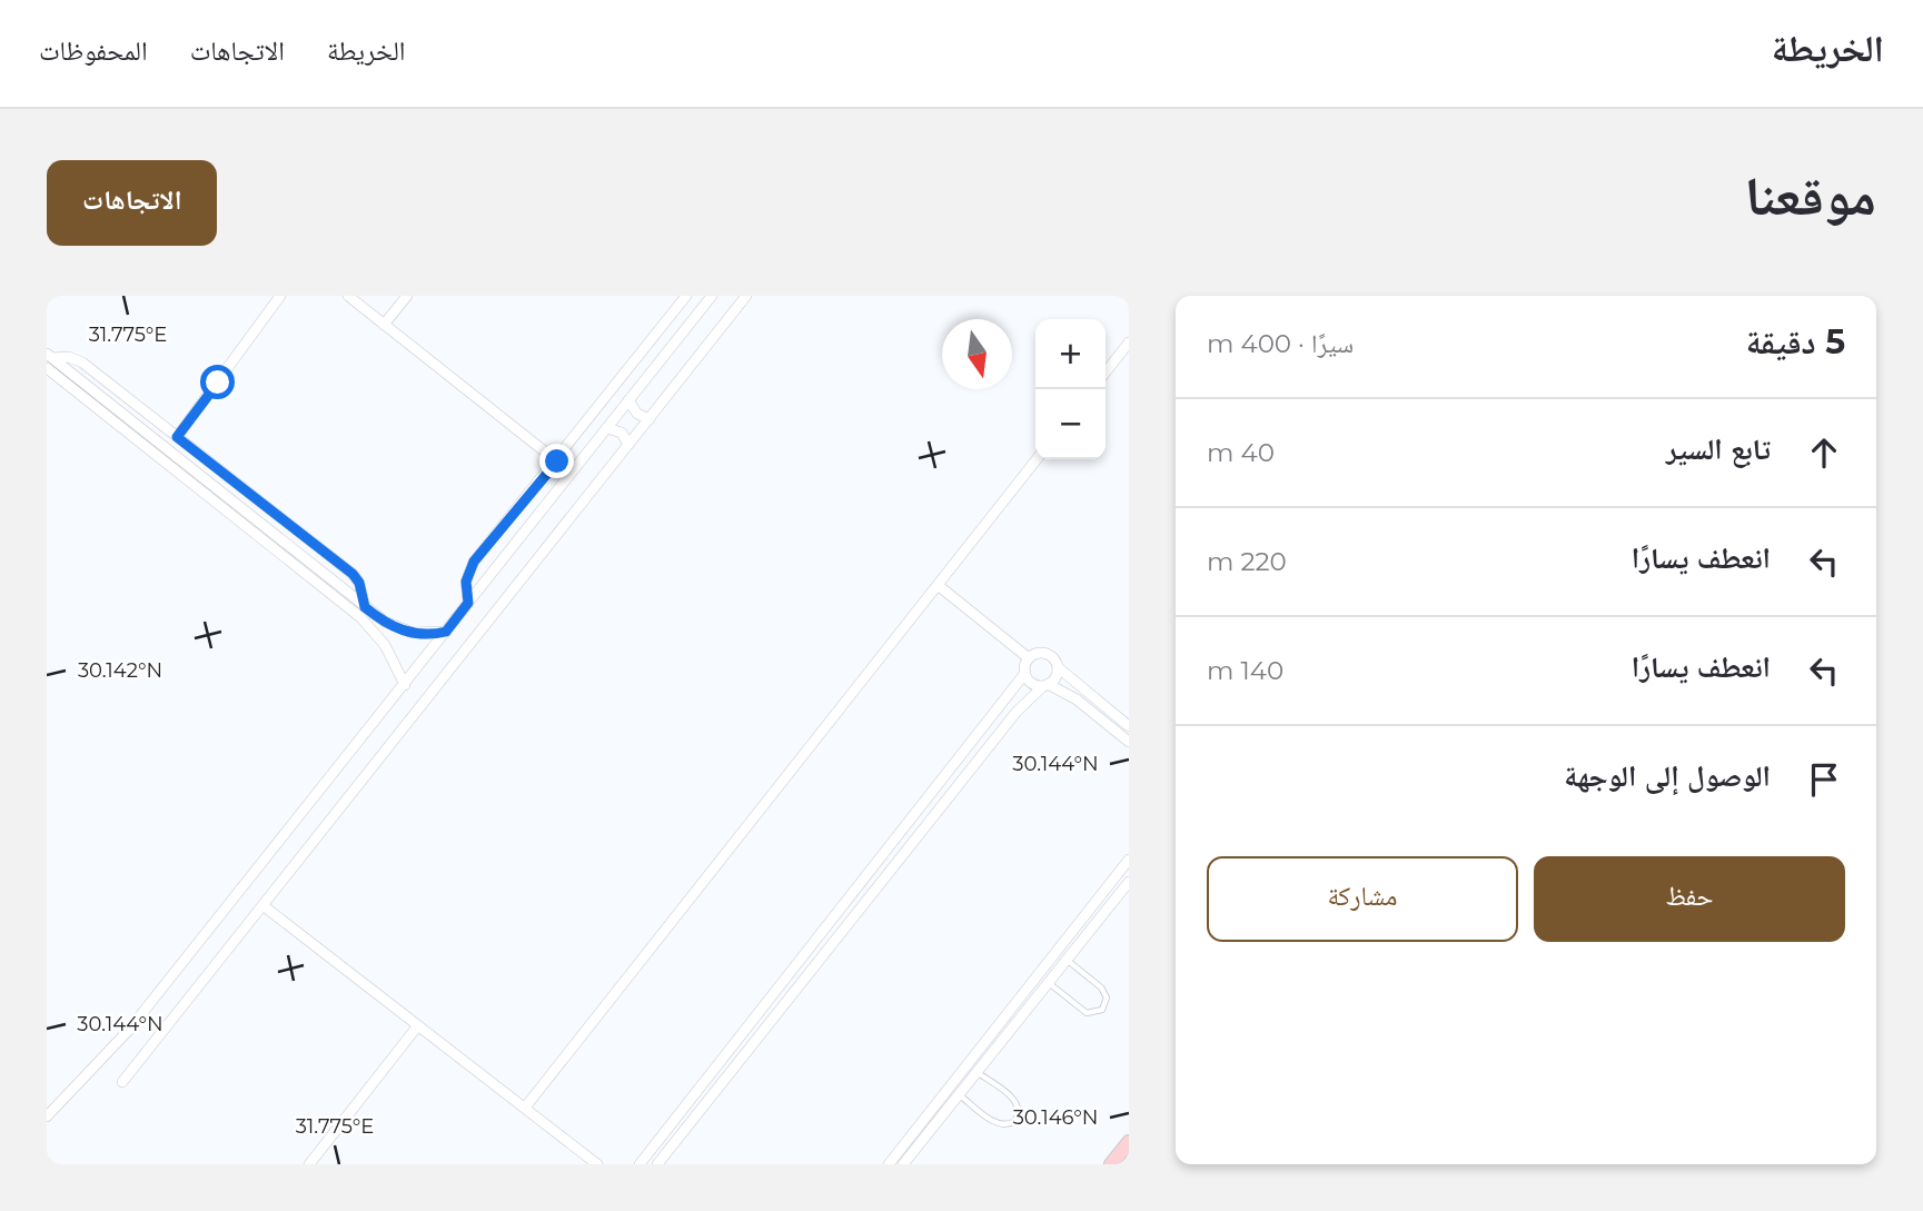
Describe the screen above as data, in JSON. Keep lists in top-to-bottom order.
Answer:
{
  "north": "bottom",
  "page": {
    "header": "الخريطة",
    "nav": ["الخريطة", "الاتجاهات", "المحفوظات"],
    "title": "موقعنا",
    "buttons": [
      "الاتجاهات",
      ["حفظ", "مشاركة"]
    ],
    "heading": ["5 دقيقة", "سيرًا · 400 m"],
    "map_buttons": ["+", "−"],
    "list": [
      ["تابع السير", "40 m"],
      ["انعطف يسارًا", "220 m"],
      ["انعطف يسارًا", "140 m"],
      "الوصول إلى الوجهة"
    ]
  },
  "coordinates": [
    "31.775°E",
    "30.142°N",
    "30.144°N",
    "30.146°N"
  ]
}
